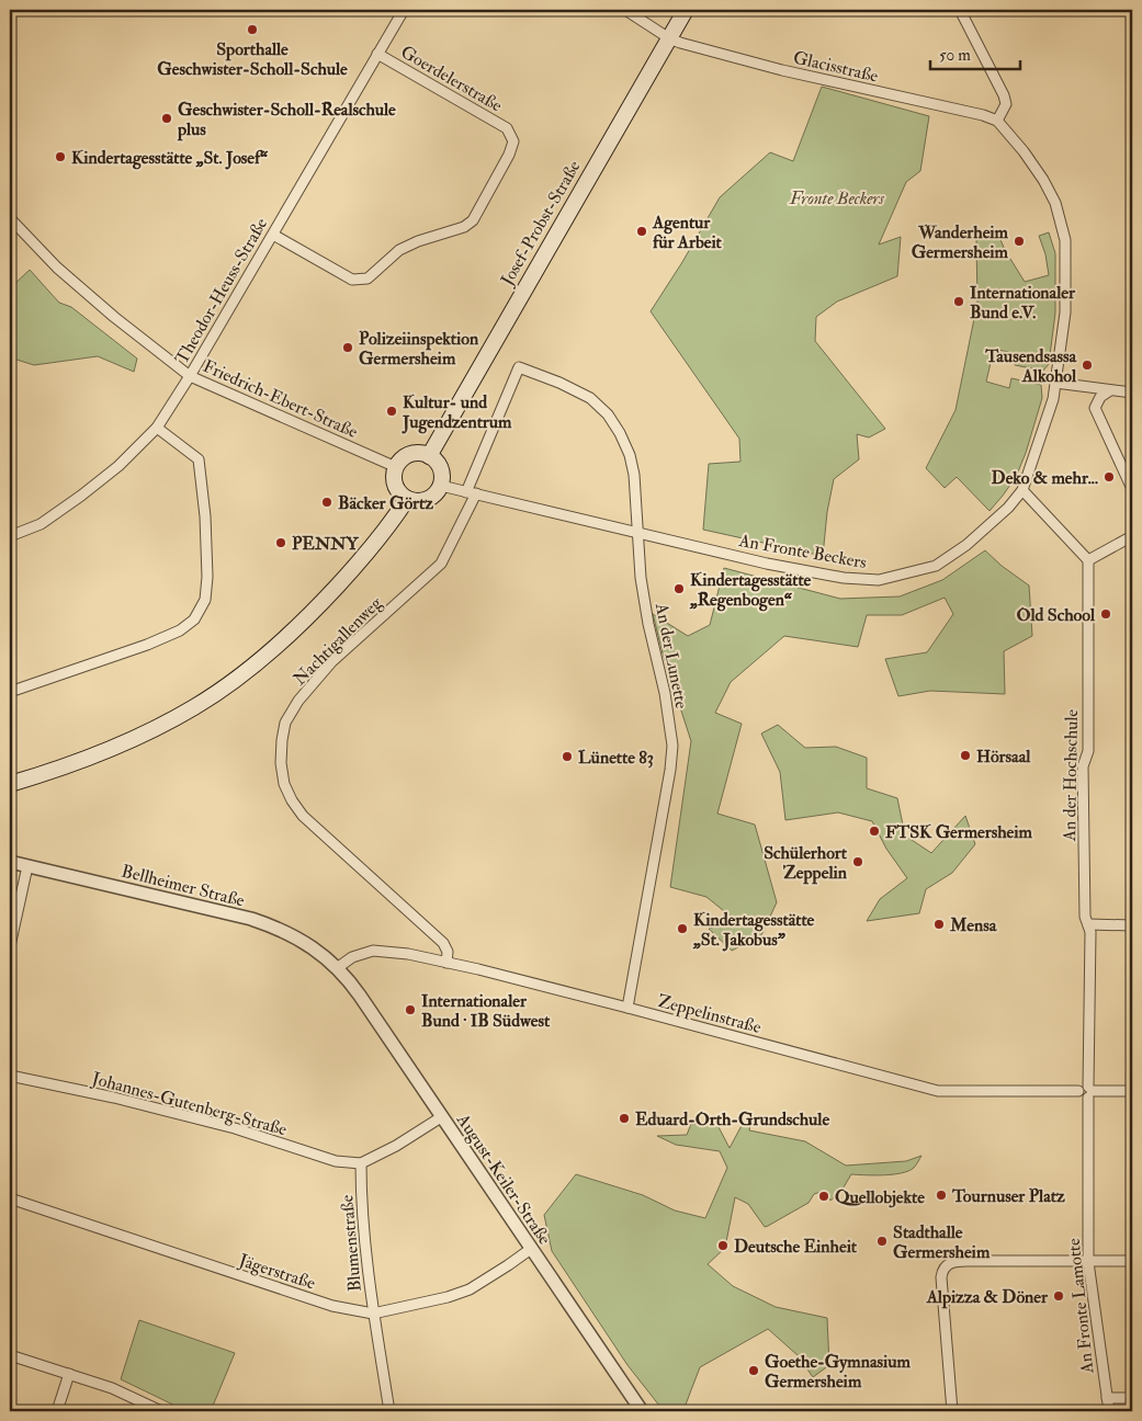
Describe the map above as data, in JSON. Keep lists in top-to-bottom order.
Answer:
{
  "streets": {
    "main road": ["Josef-Probst-Straße"],
    "street": [
      "Glacisstraße",
      "Goerdelerstraße",
      "Theodor-Heuss-Straße",
      "Friedrich-Ebert-Straße",
      "An Fronte Beckers",
      "Nachtigallenweg",
      "An der Lunette",
      "An der Hochschule",
      "Bellheimer Straße",
      "Zeppelinstraße",
      "Johannes-Gutenberg-Straße",
      "August-Keiler-Straße",
      "Blumenstraße",
      "Jägerstraße",
      "An Fronte Lamotte"
    ]
  },
  "crossings": [
    ["Glacisstraße", "Josef-Probst-Straße"],
    ["Glacisstraße", "An Fronte Beckers"],
    ["Goerdelerstraße", "Theodor-Heuss-Straße"],
    ["Josef-Probst-Straße", "Friedrich-Ebert-Straße"],
    ["Josef-Probst-Straße", "An Fronte Beckers"],
    ["Theodor-Heuss-Straße", "Friedrich-Ebert-Straße"],
    ["Friedrich-Ebert-Straße", "An Fronte Beckers"],
    ["An Fronte Beckers", "Nachtigallenweg"],
    ["An Fronte Beckers", "An der Lunette"],
    ["Nachtigallenweg", "An der Lunette"],
    ["Nachtigallenweg", "Zeppelinstraße"],
    ["An der Lunette", "Zeppelinstraße"],
    ["An der Hochschule", "Zeppelinstraße"],
    ["An der Hochschule", "An Fronte Lamotte"],
    ["Bellheimer Straße", "Zeppelinstraße"],
    ["Bellheimer Straße", "August-Keiler-Straße"],
    ["Zeppelinstraße", "August-Keiler-Straße"],
    ["Zeppelinstraße", "An Fronte Lamotte"],
    ["Johannes-Gutenberg-Straße", "Blumenstraße"],
    ["August-Keiler-Straße", "Jägerstraße"],
    ["Blumenstraße", "Jägerstraße"]
  ],
  "parks": ["Fronte Beckers"],
  "places": [
    "Sporthalle Geschwister-Scholl-Schule",
    "Geschwister-Scholl-Realschule plus",
    "Kindertagesstätte „St. Josef“",
    "Agentur für Arbeit",
    "Wanderheim Germersheim",
    "Internationaler Bund e.V.",
    "Polizeiinspektion Germersheim",
    "Tausendsassa Alkohol",
    "Kultur- und Jugendzentrum",
    "Deko & mehr...",
    "Bäcker Görtz",
    "PENNY",
    "Kindertagesstätte „Regenbogen“",
    "Old School",
    "Hörsaal",
    "Lünette 83",
    "FTSK Germersheim",
    "Schülerhort Zeppelin",
    "Mensa",
    "Kindertagesstätte „St. Jakobus”",
    "Internationaler Bund · IB Südwest",
    "Eduard-Orth-Grundschule",
    "Tournuser Platz",
    "Quellobjekte",
    "Stadthalle Germersheim",
    "Deutsche Einheit",
    "Alpizza & Döner",
    "Goethe-Gymnasium Germersheim"
  ],
  "scale_bar": "50 m"
}
